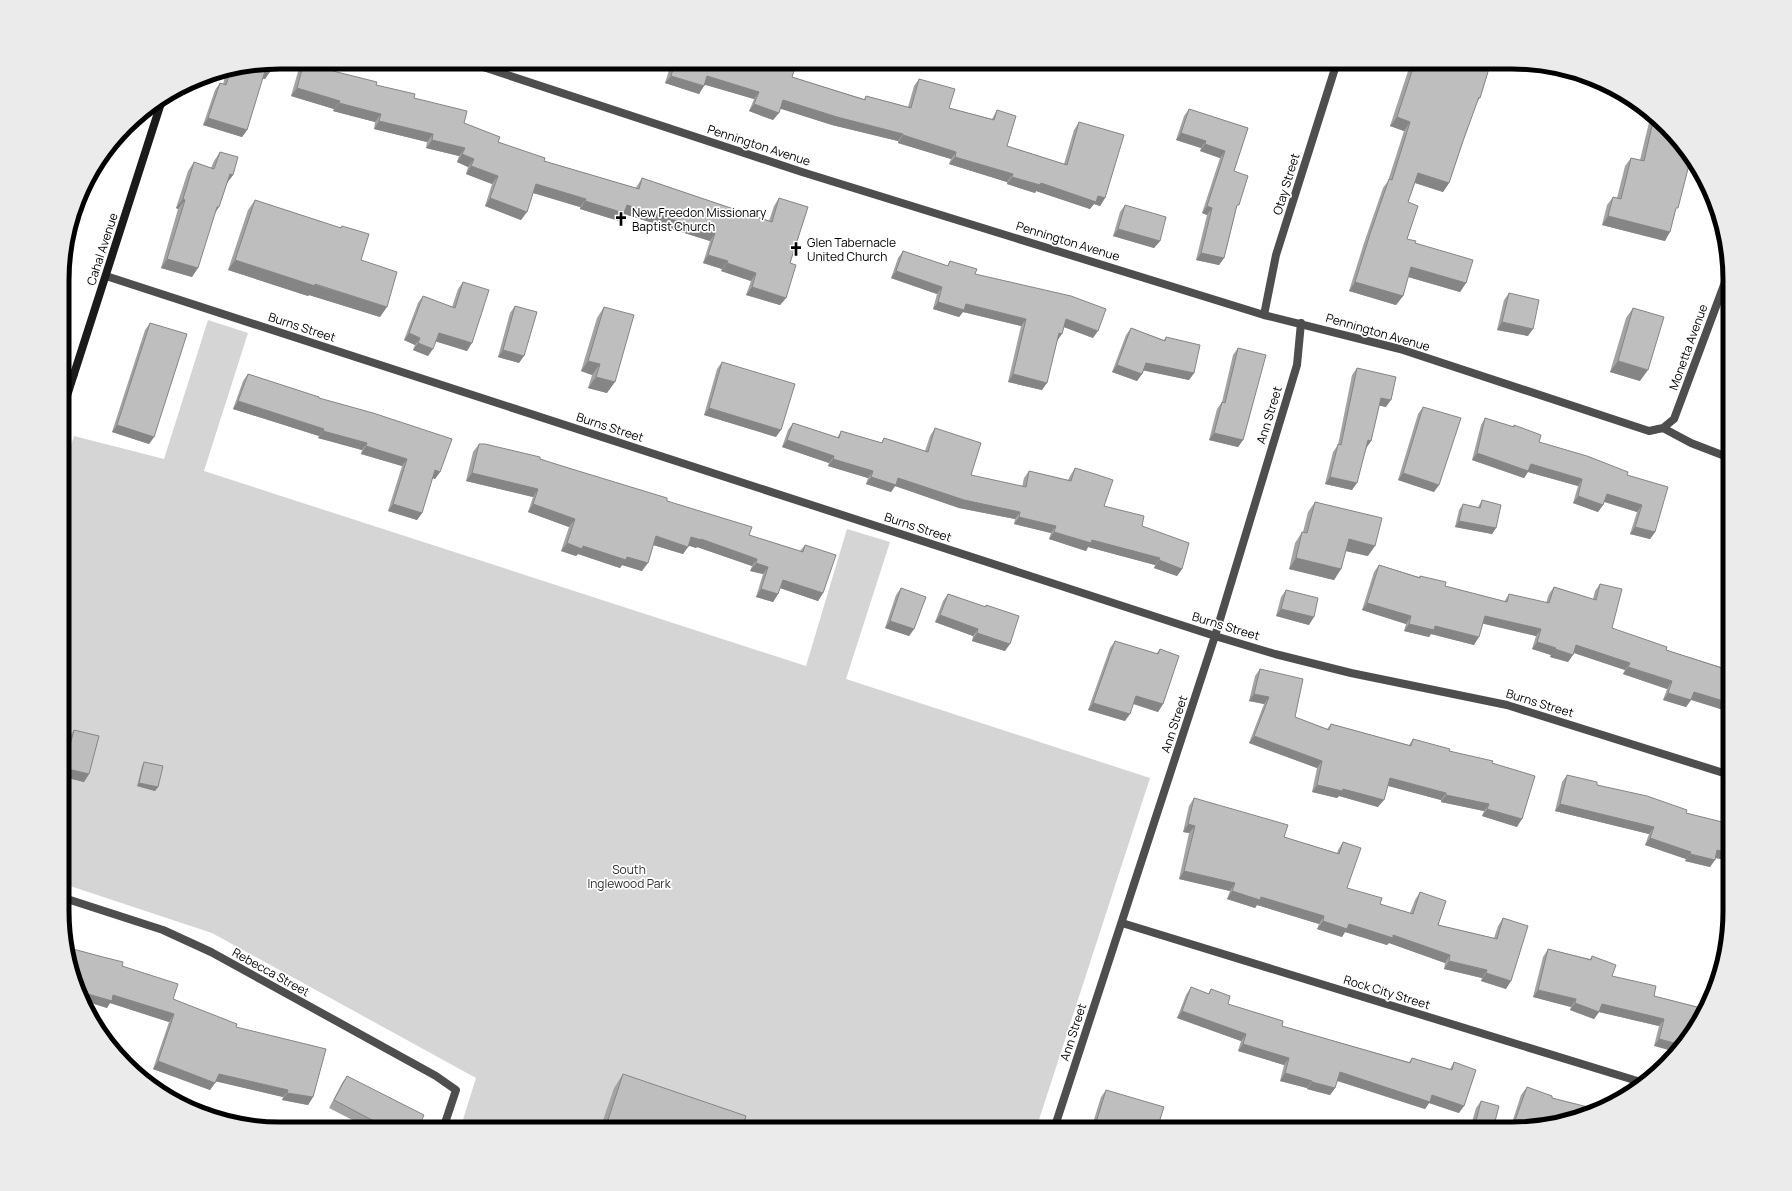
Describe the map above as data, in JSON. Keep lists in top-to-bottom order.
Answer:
{
  "streets": {
    "street": [
      "Pennington Avenue",
      "Otay Street",
      "Cahal Avenue",
      "Burns Street",
      "Monetta Avenue",
      "Ann Street",
      "Rebecca Street",
      "Rock City Street"
    ]
  },
  "crossings": [
    ["Pennington Avenue", "Otay Street"],
    ["Pennington Avenue", "Monetta Avenue"],
    ["Pennington Avenue", "Ann Street"],
    ["Cahal Avenue", "Burns Street"],
    ["Burns Street", "Ann Street"],
    ["Ann Street", "Rock City Street"]
  ],
  "parks": ["South Inglewood Park"],
  "places": {
    "church": ["New Freedon Missionary Baptist Church", "Glen Tabernacle United Church"]
  }
}
